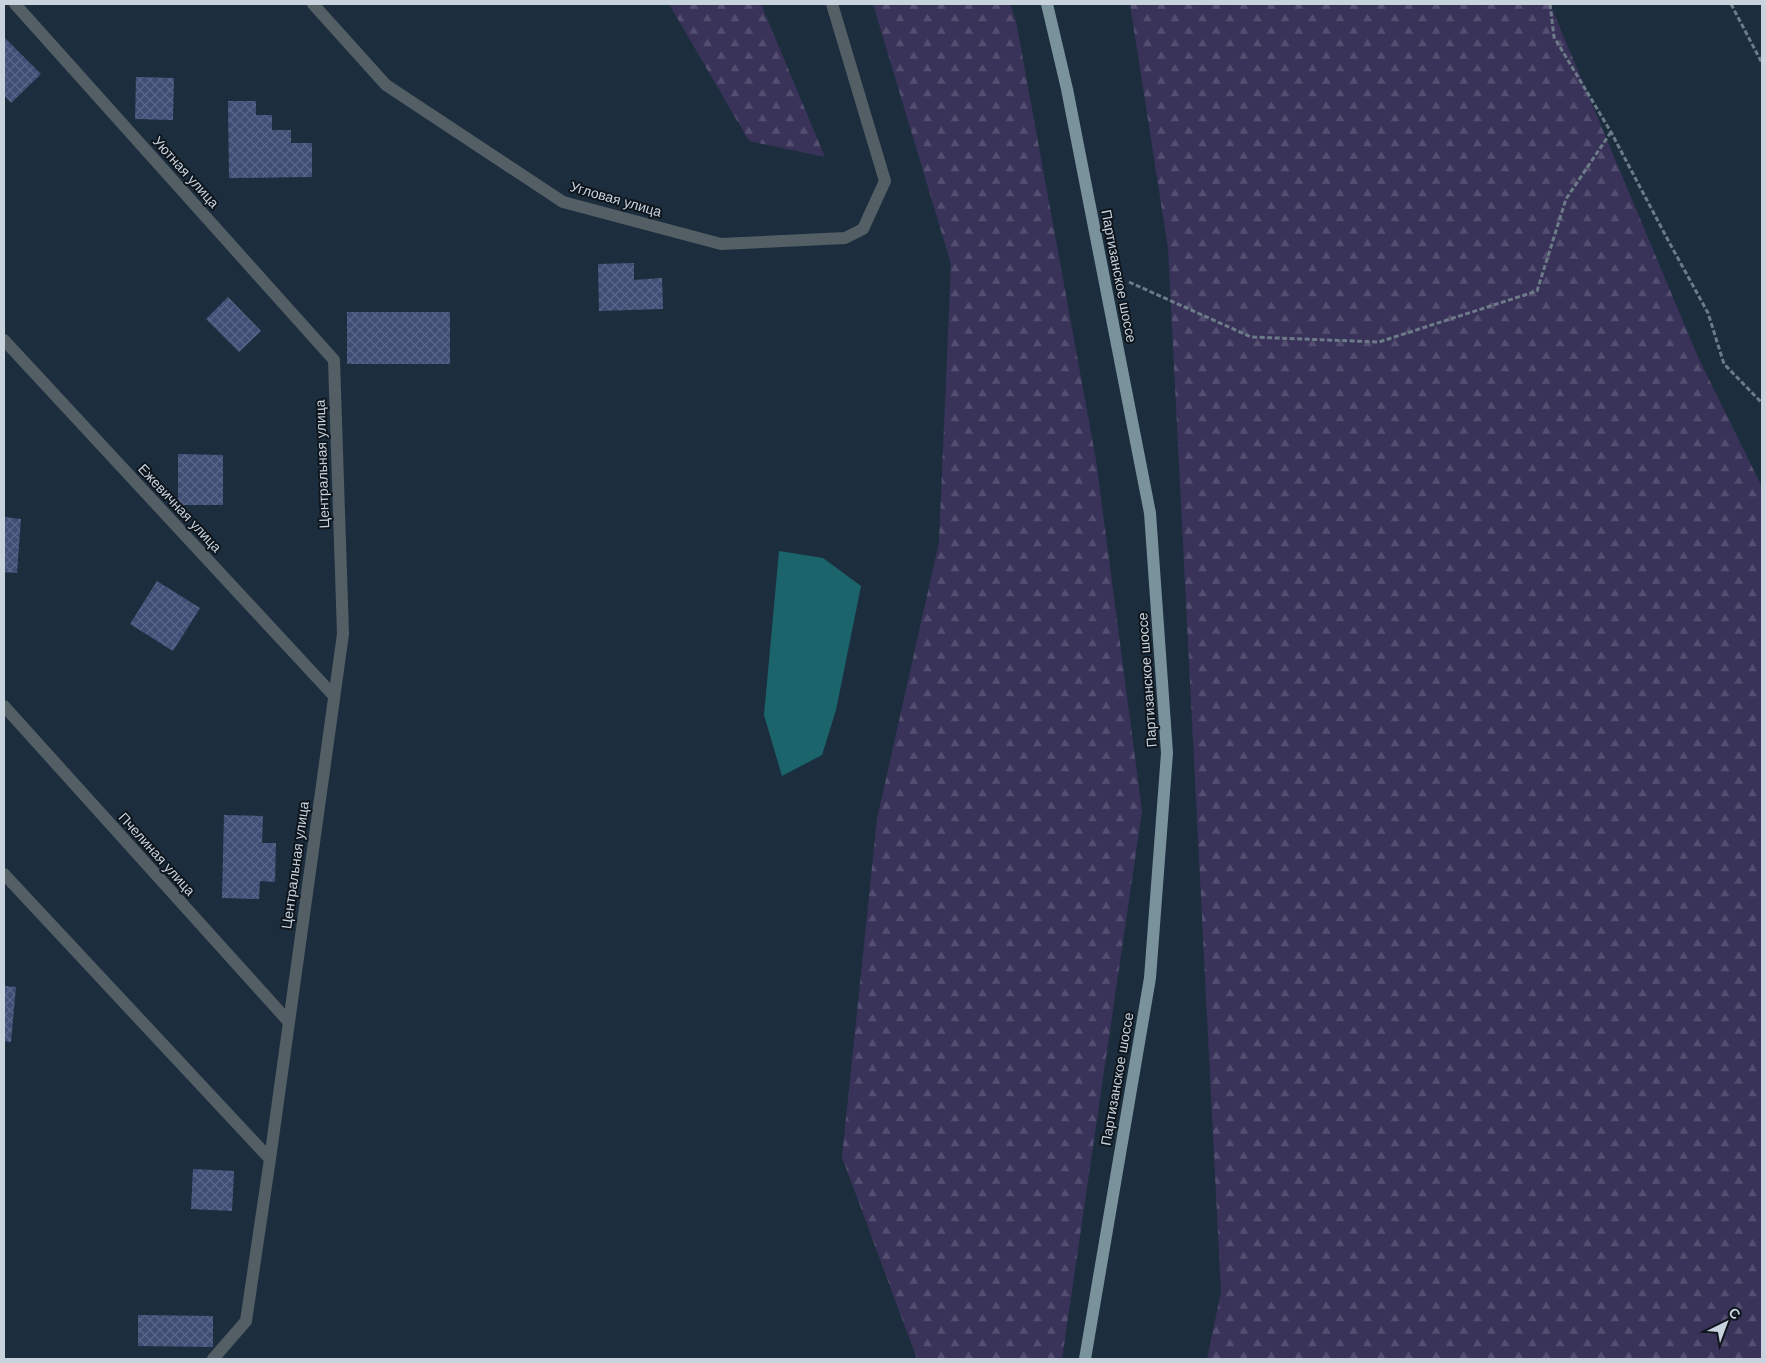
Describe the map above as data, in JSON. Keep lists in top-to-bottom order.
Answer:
{
  "streets": {
    "main road": ["Партизанское шоссе"],
    "street": [
      "Уютная улица",
      "Угловая улица",
      "Центральная улица",
      "Ежевичная улица",
      "Пчелиная улица"
    ]
  },
  "crossings": [
    ["Уютная улица", "Центральная улица"],
    ["Центральная улица", "Ежевичная улица"],
    ["Центральная улица", "Пчелиная улица"]
  ],
  "north": "top right"
}
